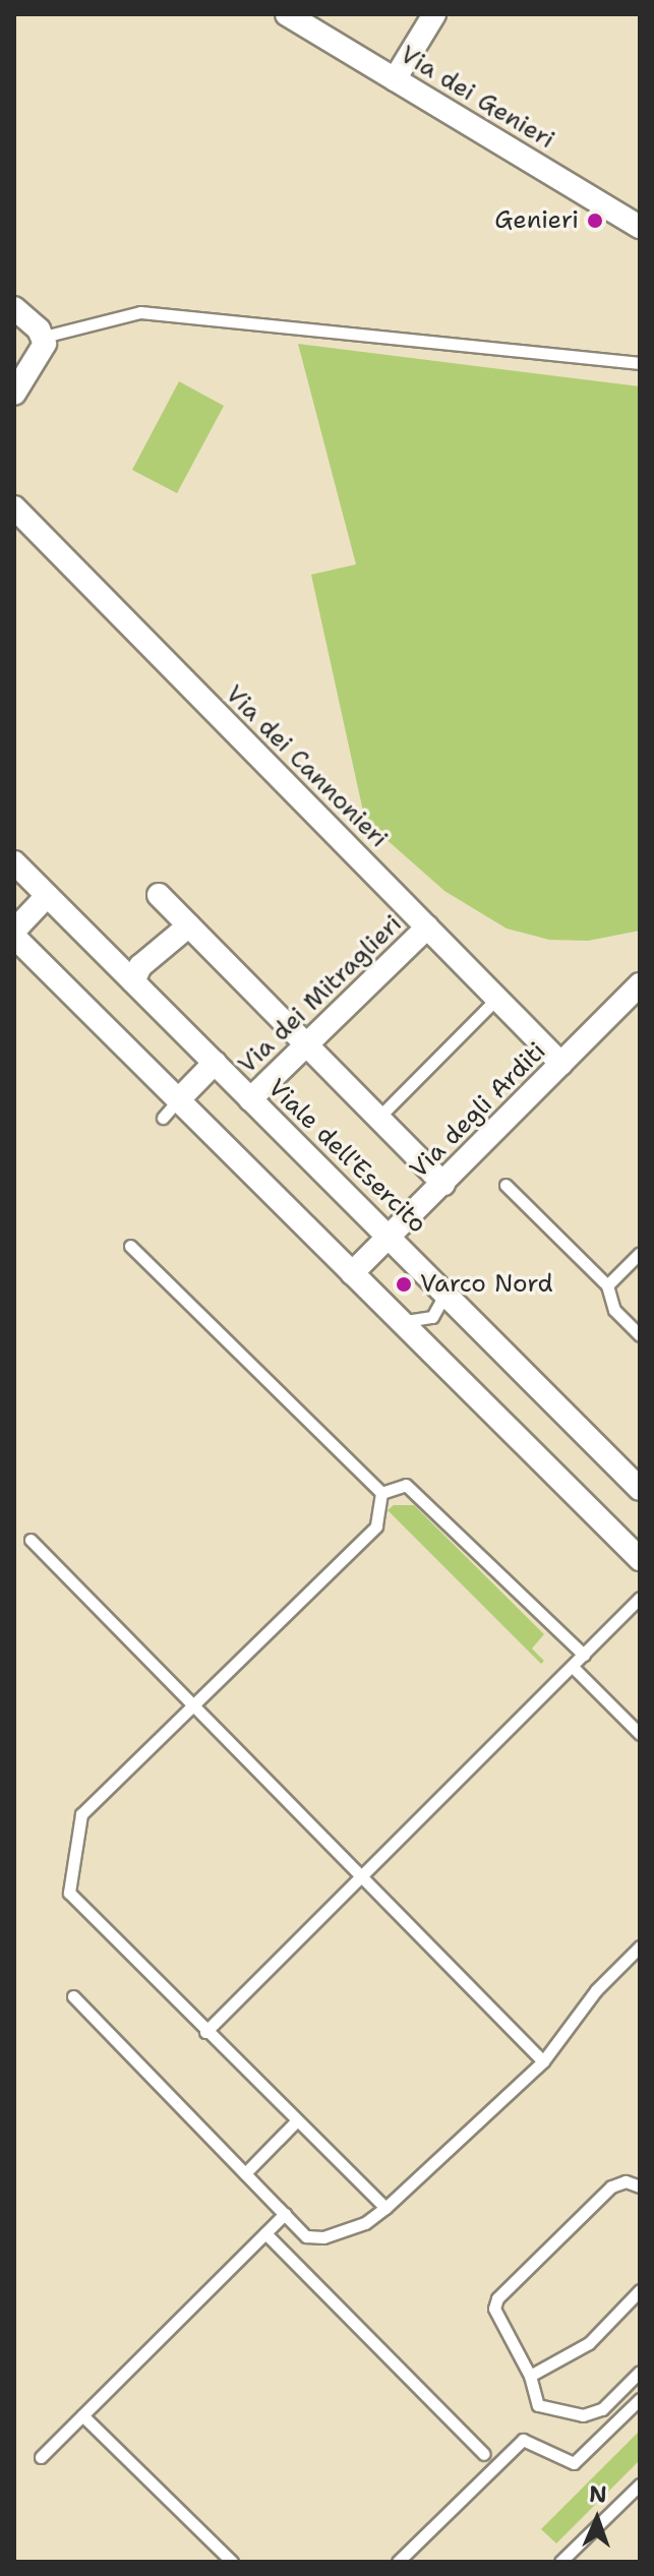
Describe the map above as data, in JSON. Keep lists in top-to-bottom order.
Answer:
{
  "streets": {
    "street": [
      "Via dei Genieri",
      "Via dei Cannonieri",
      "Via dei Mitraglieri",
      "Via degli Arditi",
      "Viale dell'Esercito"
    ]
  },
  "crossings": [
    ["Via dei Cannonieri", "Via dei Mitraglieri"],
    ["Via dei Cannonieri", "Via degli Arditi"],
    ["Via dei Mitraglieri", "Viale dell'Esercito"],
    ["Via degli Arditi", "Viale dell'Esercito"]
  ],
  "places": ["Genieri", "Varco Nord"],
  "north": "top"
}
